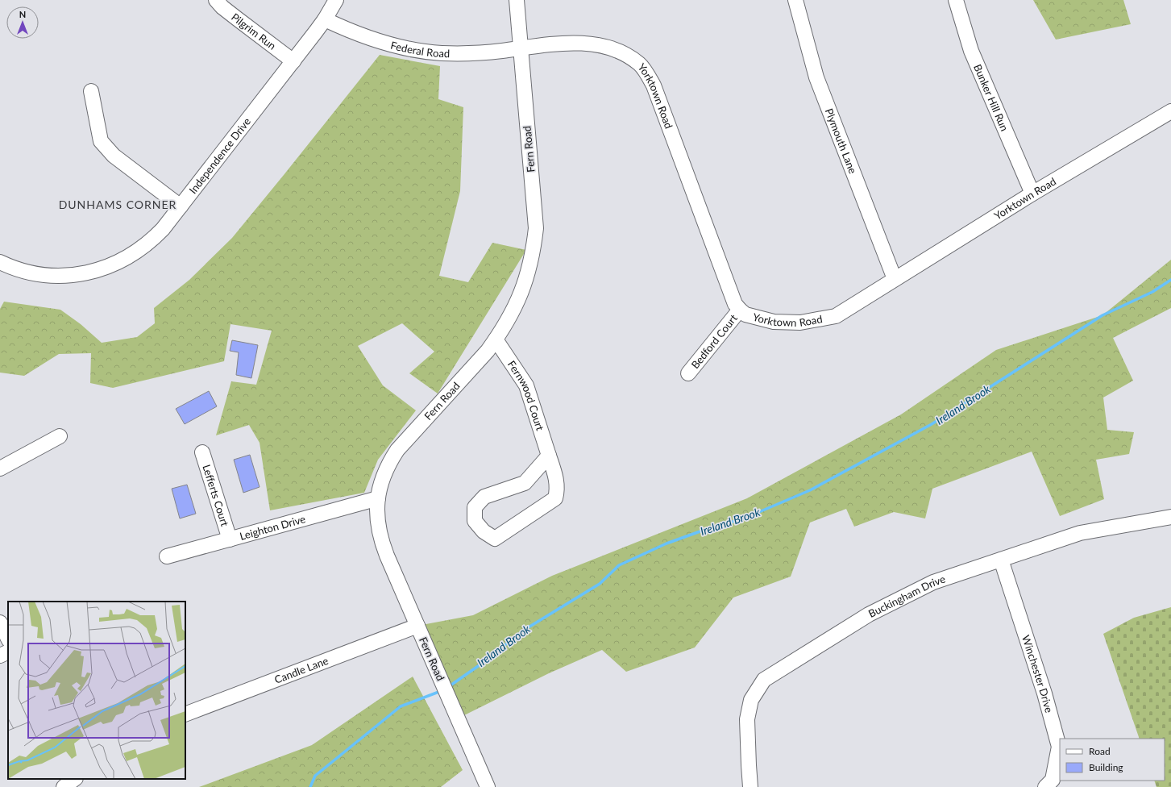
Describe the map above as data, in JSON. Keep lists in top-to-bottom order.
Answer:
{
  "streets": {
    "street": [
      "Pilgrim Run",
      "Federal Road",
      "Yorktown Road",
      "Bunker Hill Run",
      "Plymouth Lane",
      "Fern Road",
      "Independence Drive",
      "Bedford Court",
      "Fernwood Court",
      "Lefferts Court",
      "Leighton Drive",
      "Buckingham Drive",
      "Candle Lane",
      "Winchester Drive"
    ]
  },
  "crossings": [
    ["Pilgrim Run", "Independence Drive"],
    ["Federal Road", "Yorktown Road"],
    ["Federal Road", "Fern Road"],
    ["Federal Road", "Independence Drive"],
    ["Yorktown Road", "Bunker Hill Run"],
    ["Yorktown Road", "Plymouth Lane"],
    ["Yorktown Road", "Fern Road"],
    ["Yorktown Road", "Bedford Court"],
    ["Fern Road", "Fernwood Court"],
    ["Fern Road", "Leighton Drive"],
    ["Fern Road", "Candle Lane"],
    ["Lefferts Court", "Leighton Drive"],
    ["Buckingham Drive", "Winchester Drive"]
  ],
  "districts": ["DUNHAMS CORNER"],
  "water": ["Ireland Brook"],
  "legend": ["Road", "Building"],
  "north": "top"
}
